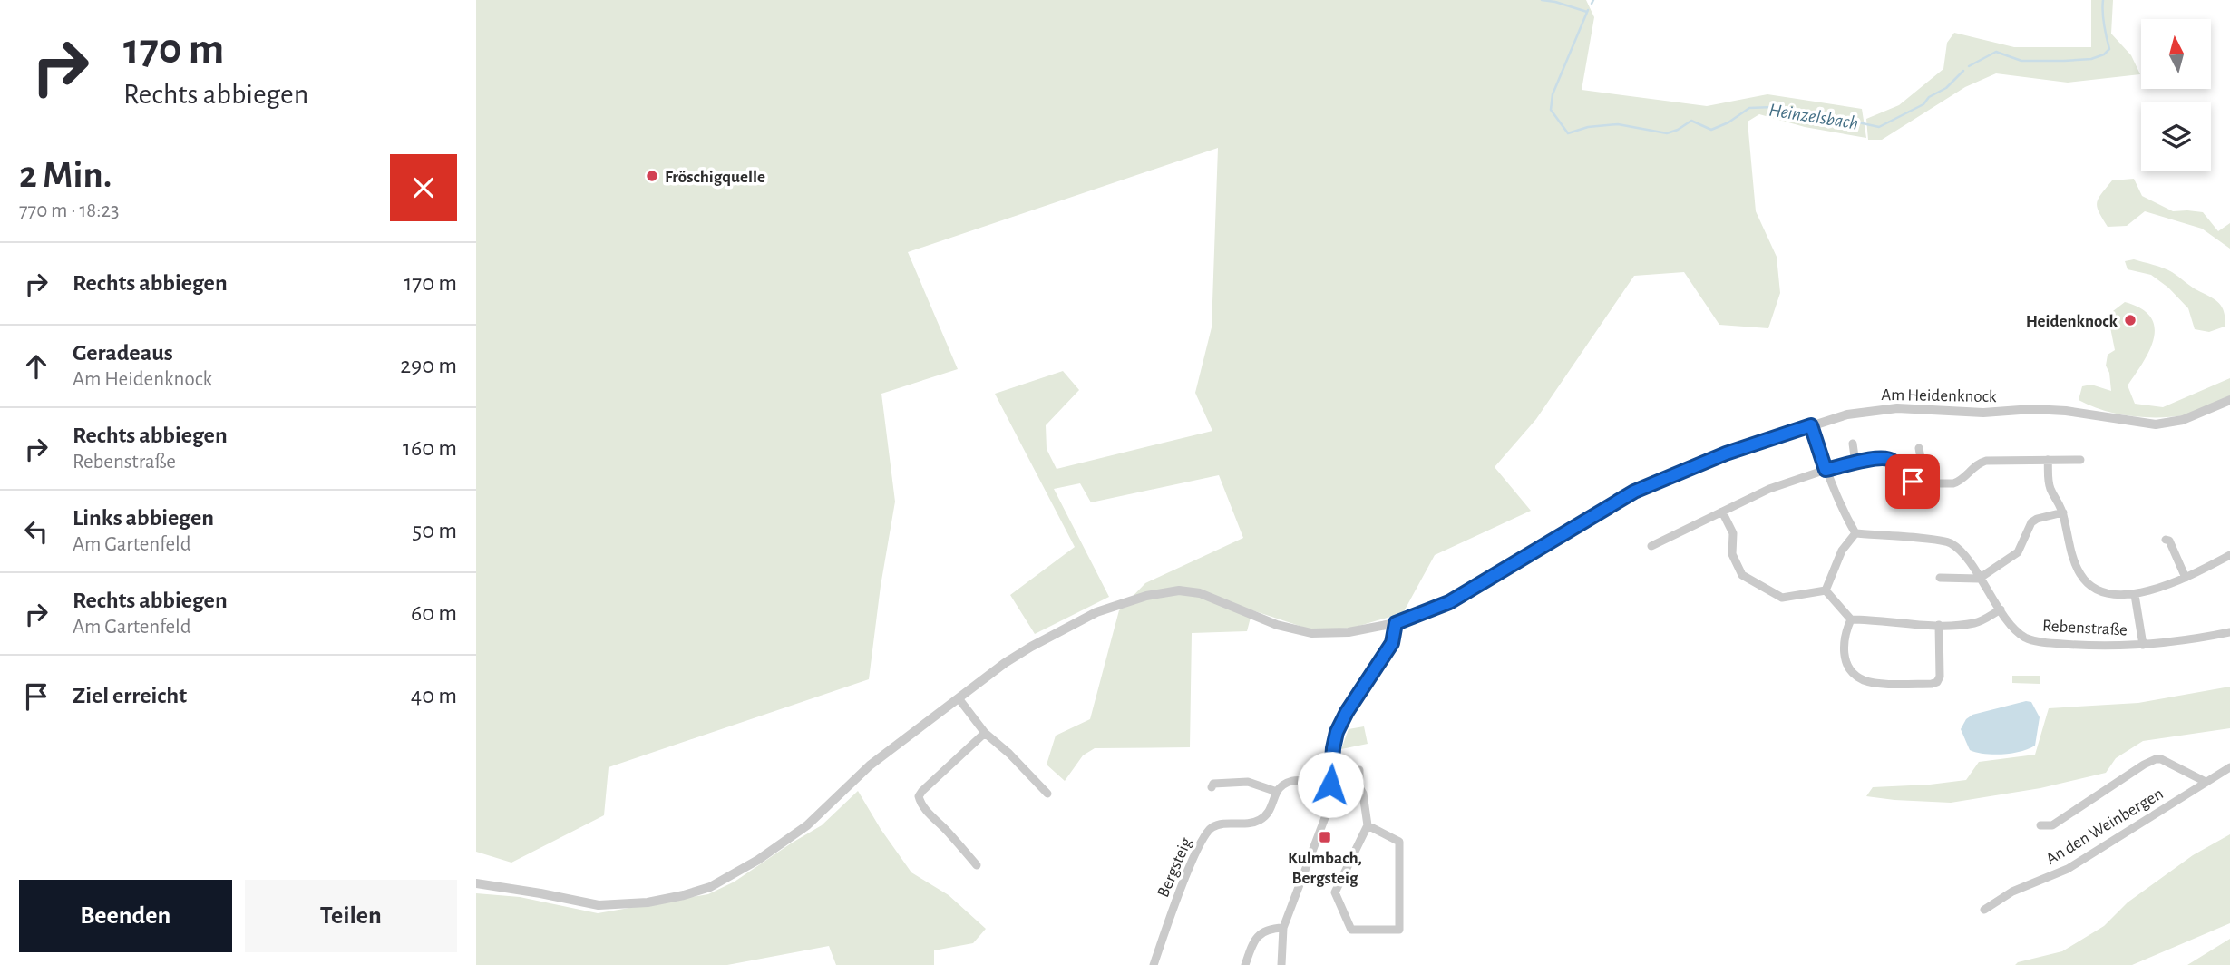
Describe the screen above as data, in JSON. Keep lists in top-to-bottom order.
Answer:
{
  "streets": {
    "street": [
      "Am Heidenknock",
      "Rebenstraße",
      "An den Weinbergen",
      "Bergsteig"
    ]
  },
  "water": ["Heinzelsbach"],
  "places": {
    "other": ["Fröschigquelle", "Heidenknock"],
    "transit": ["Kulmbach, Bergsteig"]
  },
  "north": "top",
  "page": {
    "turn": ["170 m", "Rechts abbiegen"],
    "heading": ["2 Min.", "770 m · 18:23"],
    "list": [
      {
        "name": "Rechts abbiegen",
        "value": "170 m"
      },
      {
        "name": "Geradeaus",
        "note": "Am Heidenknock",
        "value": "290 m"
      },
      {
        "name": "Rechts abbiegen",
        "note": "Rebenstraße",
        "value": "160 m"
      },
      {
        "name": "Links abbiegen",
        "note": "Am Gartenfeld",
        "value": "50 m"
      },
      {
        "name": "Rechts abbiegen",
        "note": "Am Gartenfeld",
        "value": "60 m"
      },
      {
        "name": "Ziel erreicht",
        "value": "40 m"
      }
    ],
    "buttons": ["Beenden", "Teilen"]
  }
}
